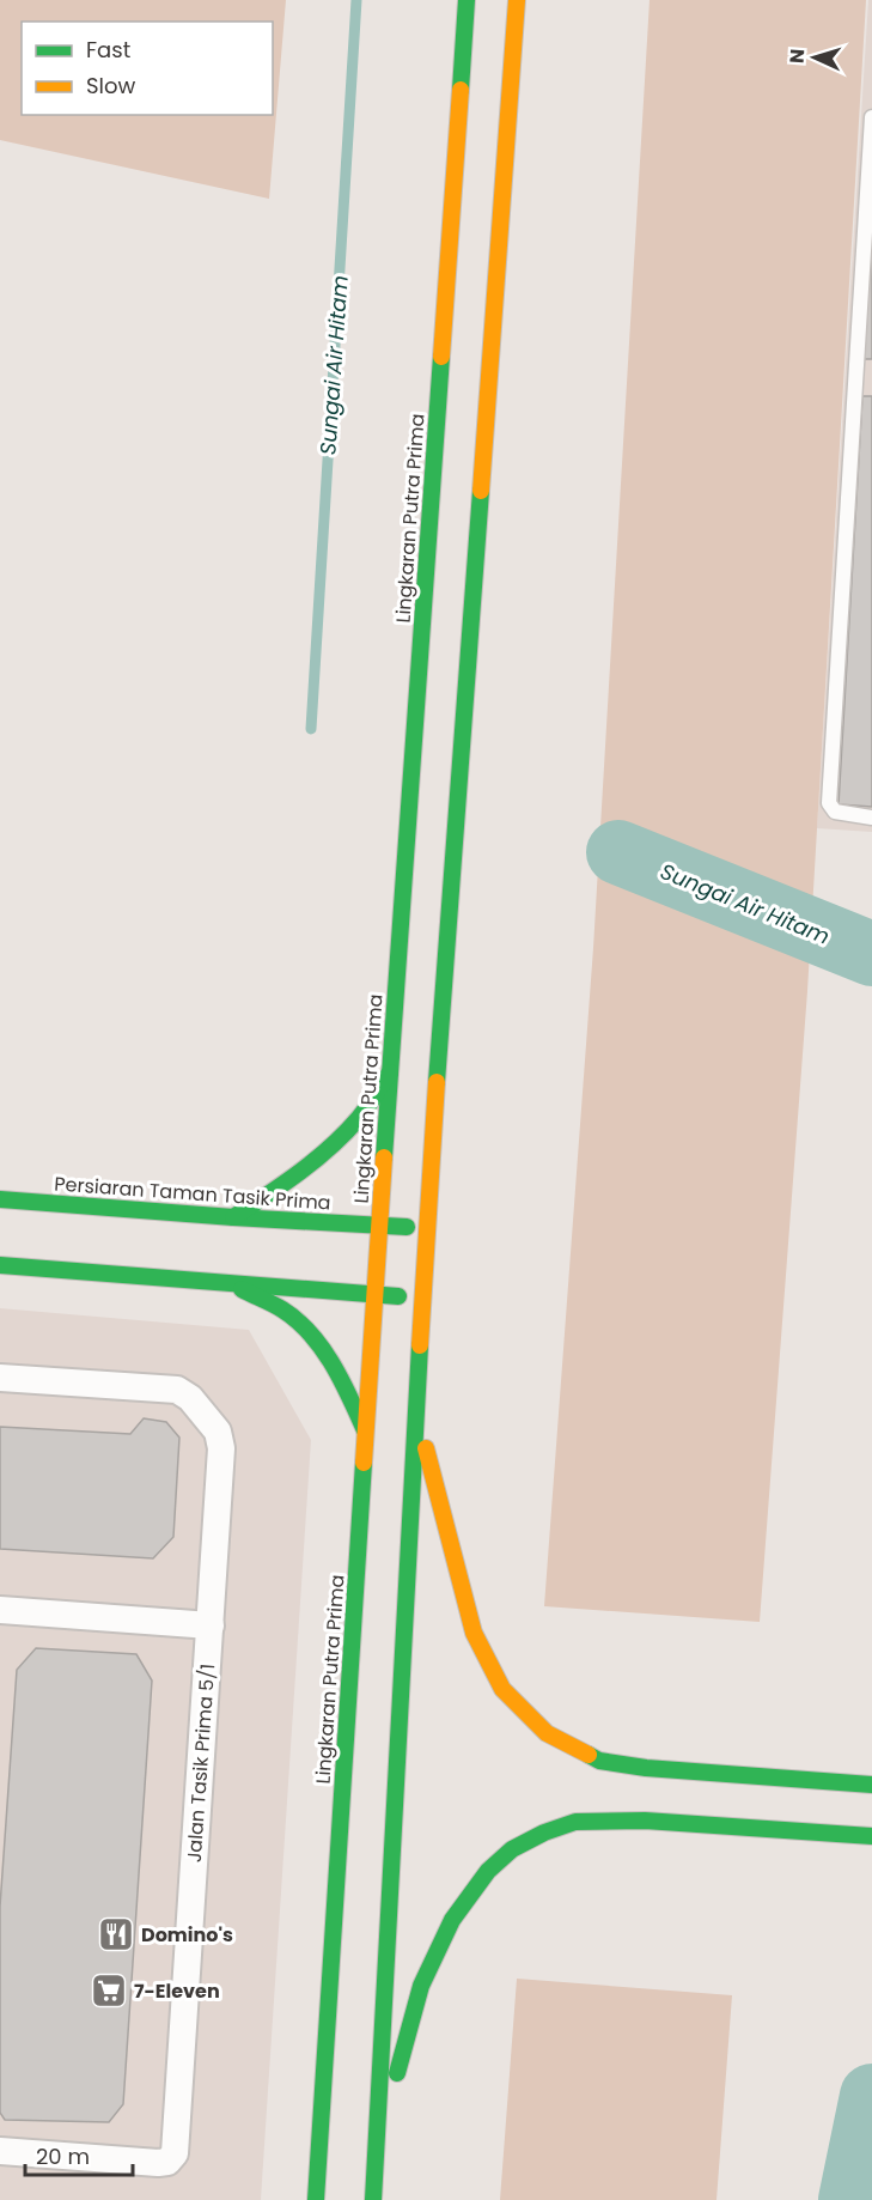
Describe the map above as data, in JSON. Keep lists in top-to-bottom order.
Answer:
{
  "streets": {
    "main road": ["Lingkaran Putra Prima", "Persiaran Taman Tasik Prima"],
    "street": ["Jalan Tasik Prima 5/1"]
  },
  "crossings": [
    ["Lingkaran Putra Prima", "Persiaran Taman Tasik Prima"]
  ],
  "water": ["Sungai Air Hitam"],
  "places": {
    "restaurant": ["Domino's"],
    "supermarket": ["7-Eleven"]
  },
  "legend": ["Fast", "Slow"],
  "scale_bar": "20 m",
  "north": "left"
}
